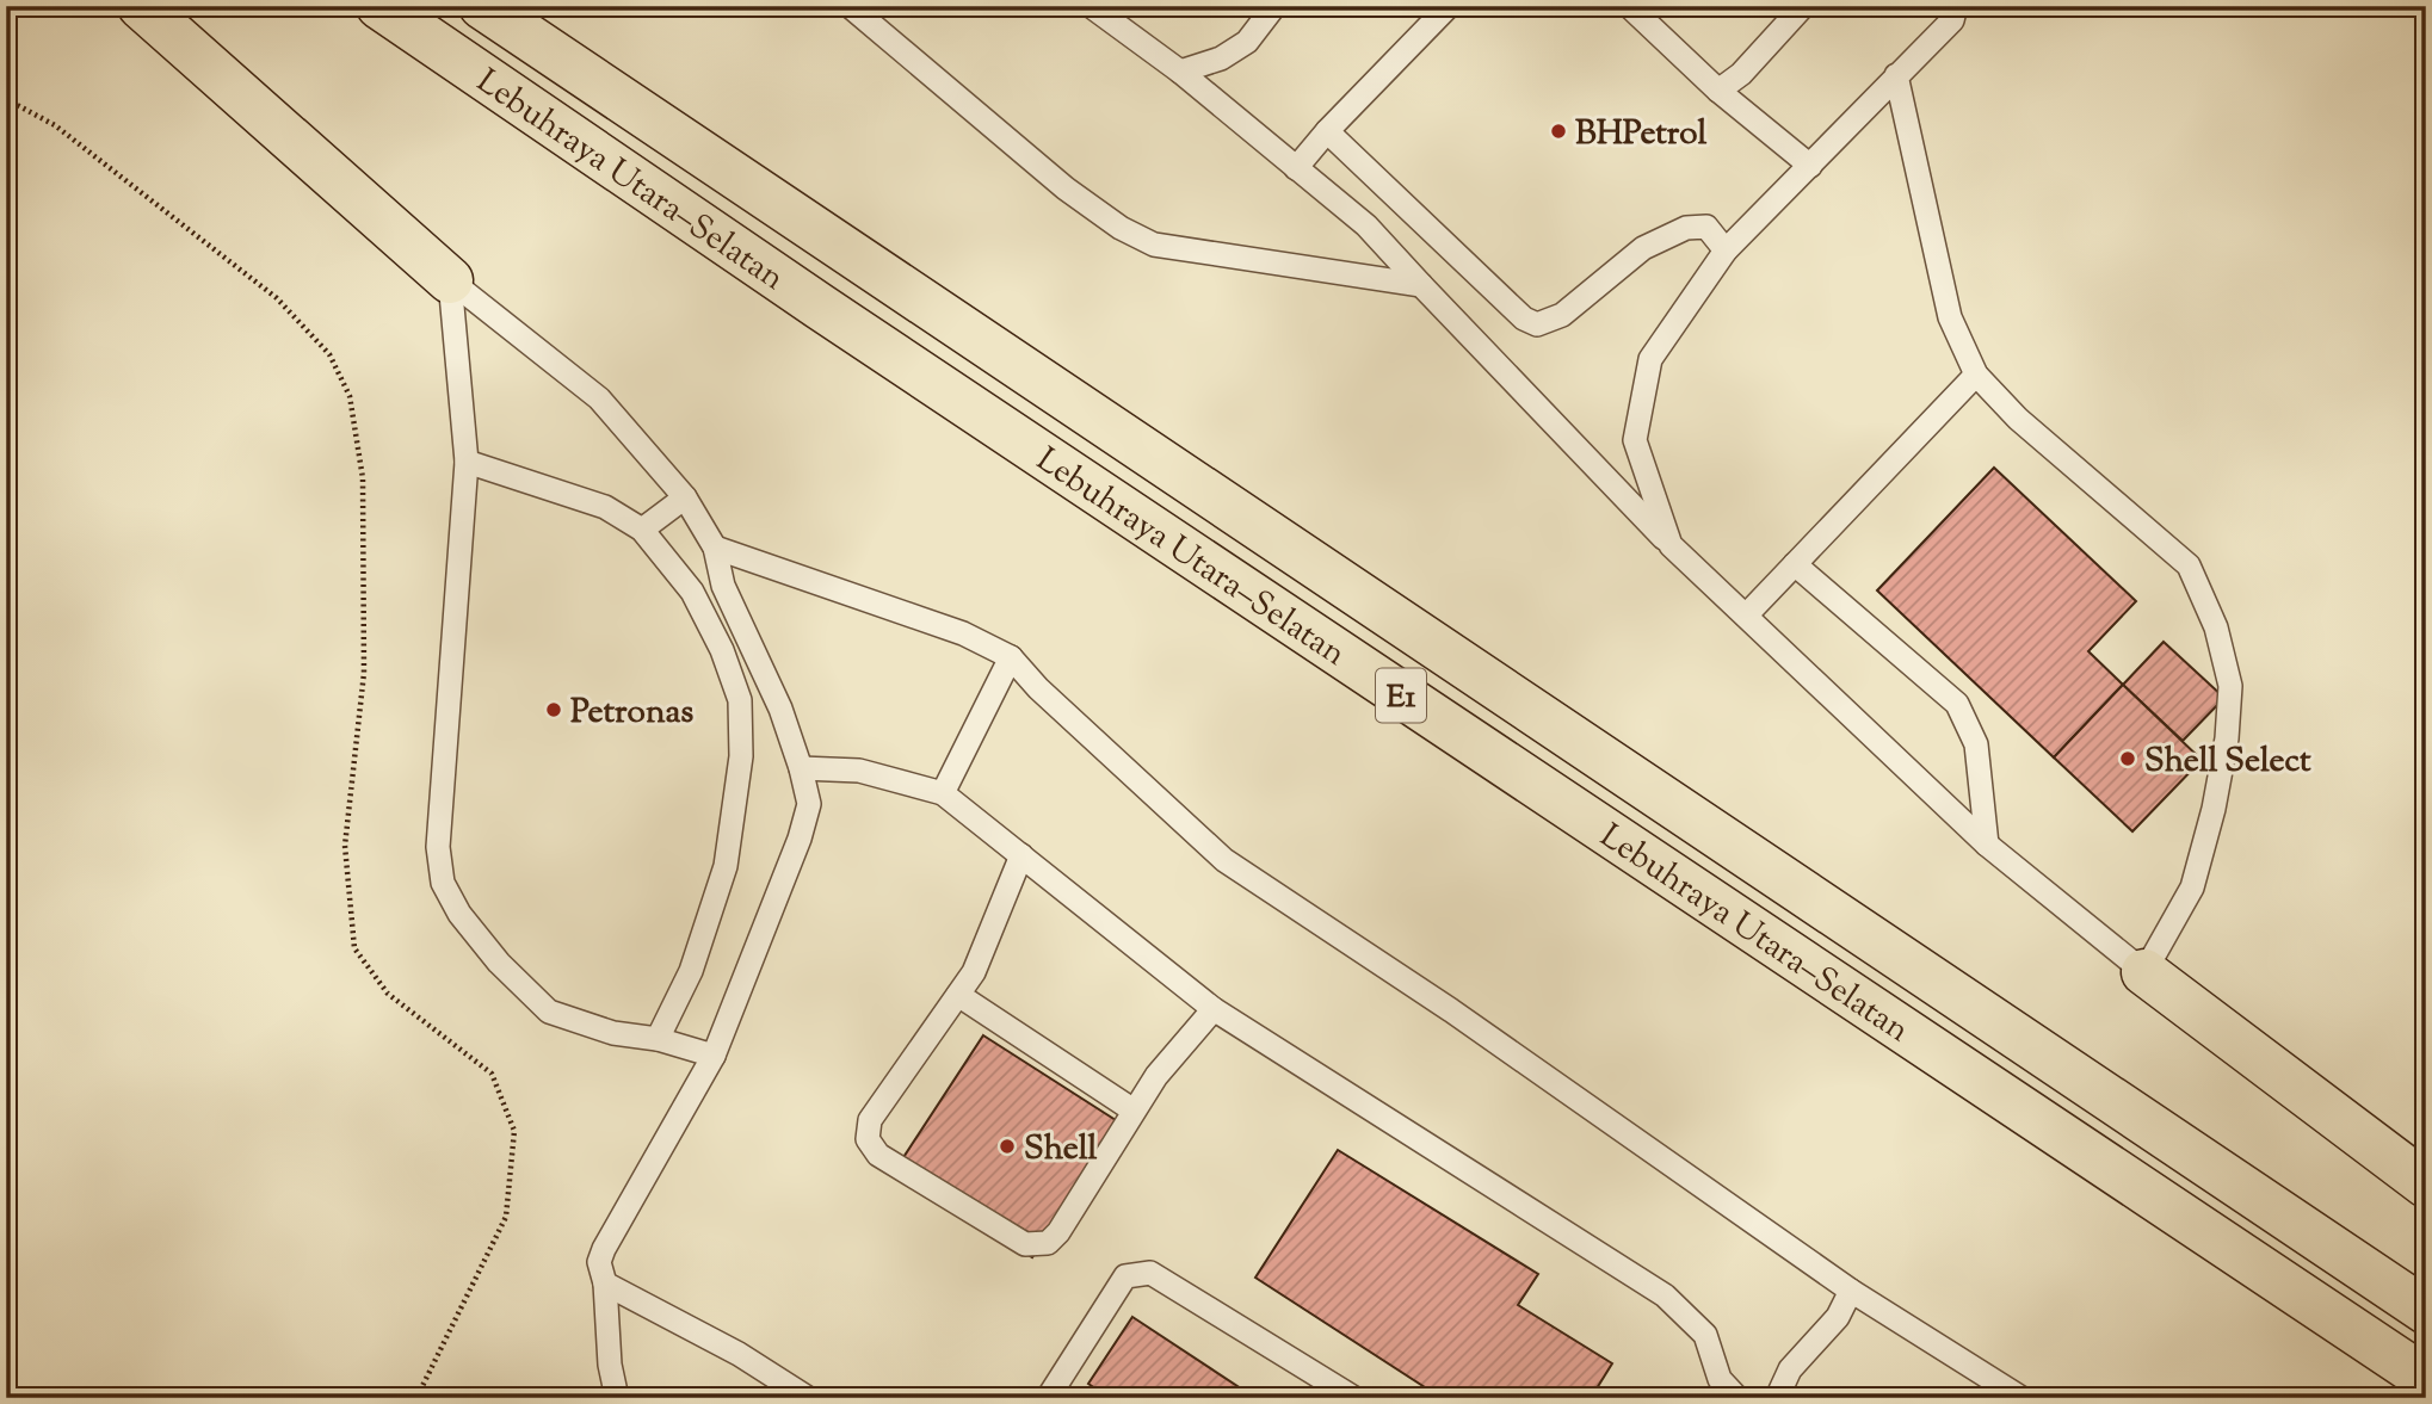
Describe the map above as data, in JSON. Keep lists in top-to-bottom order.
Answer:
{
  "streets": {
    "highway": ["Lebuhraya Utara–Selatan", "E1"]
  },
  "places": [
    "BHPetrol",
    "Petronas",
    "Shell Select",
    "Shell"
  ]
}
